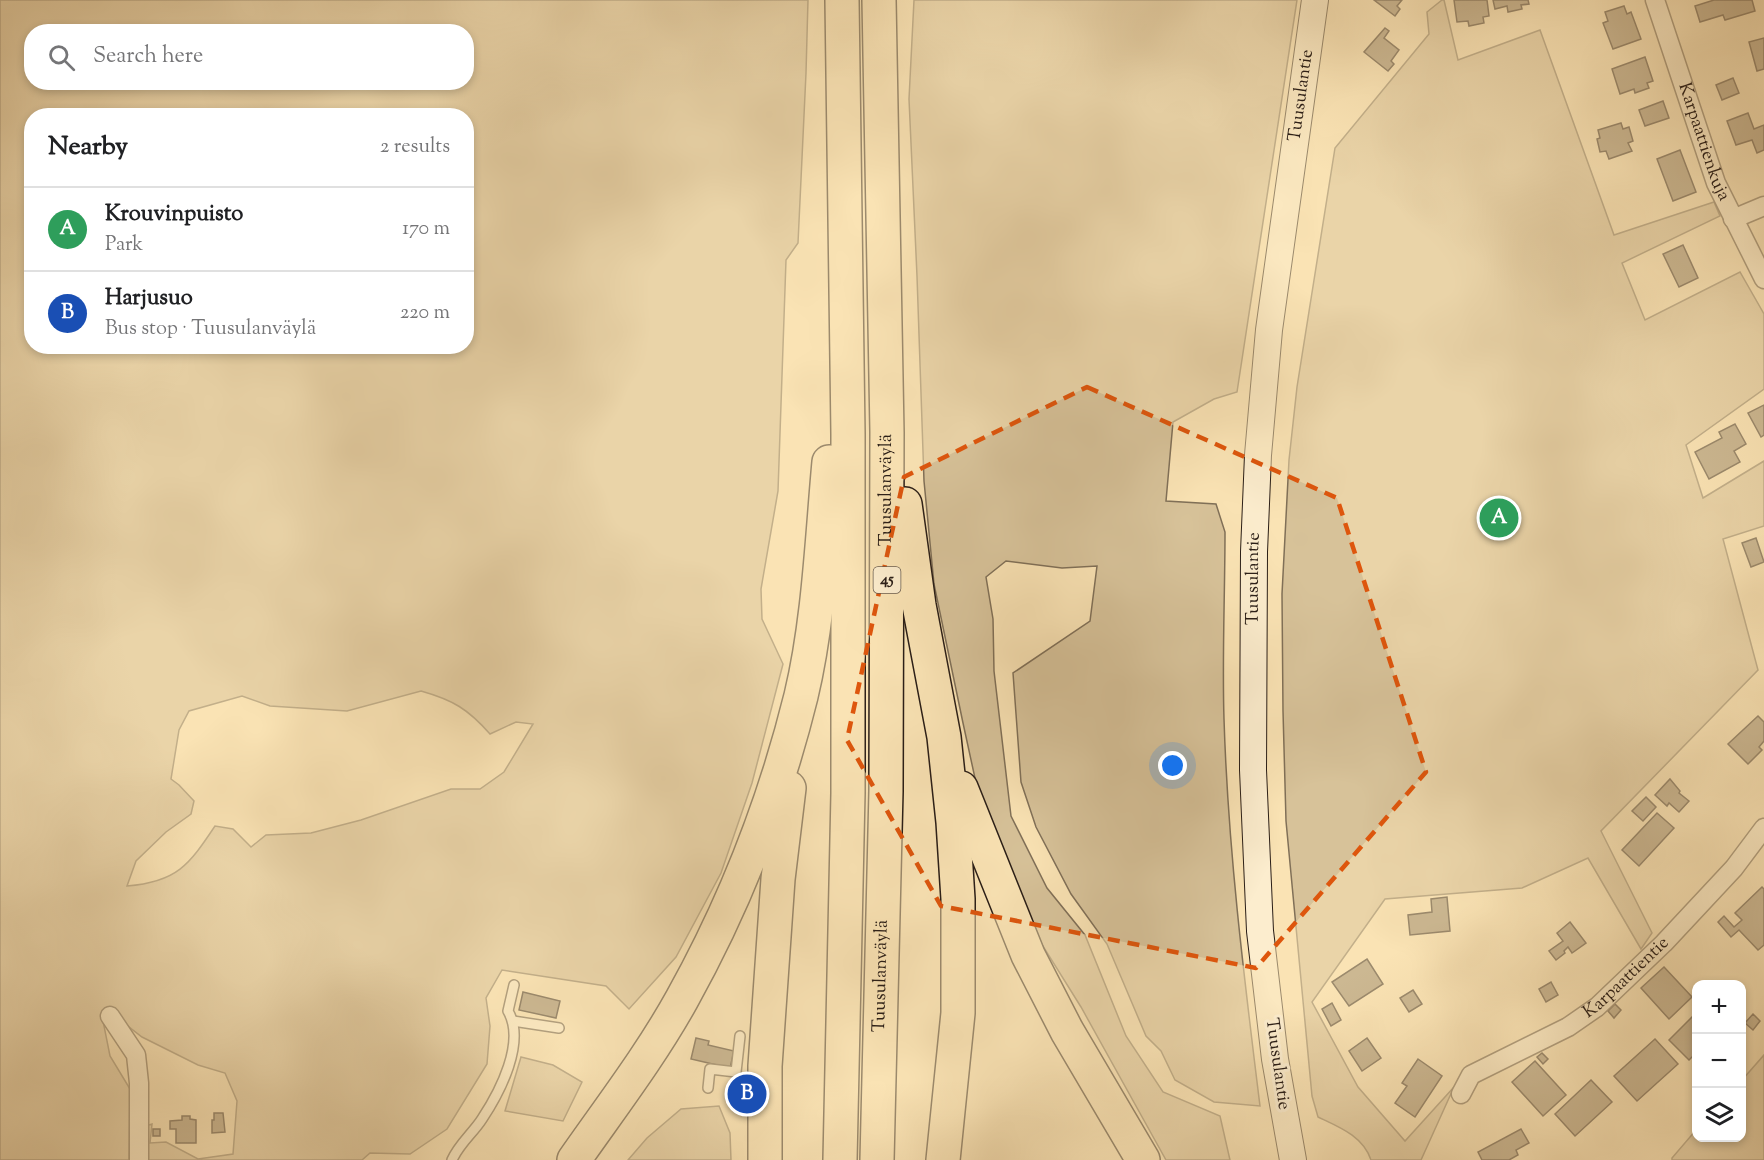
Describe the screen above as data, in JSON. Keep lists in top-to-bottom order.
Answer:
{
  "streets": {
    "highway": ["Tuusulanväylä", "45"],
    "main road": ["Tuusulantie"],
    "street": ["Karpaattienkuja", "Karpaattientie"]
  },
  "page": {
    "search": "Search here",
    "heading": ["Nearby", "2 results"],
    "list": [
      {
        "mark": "A",
        "name": "Krouvinpuisto",
        "note": "Park",
        "value": "170 m"
      },
      {
        "mark": "B",
        "name": "Harjusuo",
        "note": "Bus stop · Tuusulanväylä",
        "value": "220 m"
      }
    ],
    "pins": ["A", "B"],
    "map_buttons": ["+", "−"]
  }
}
